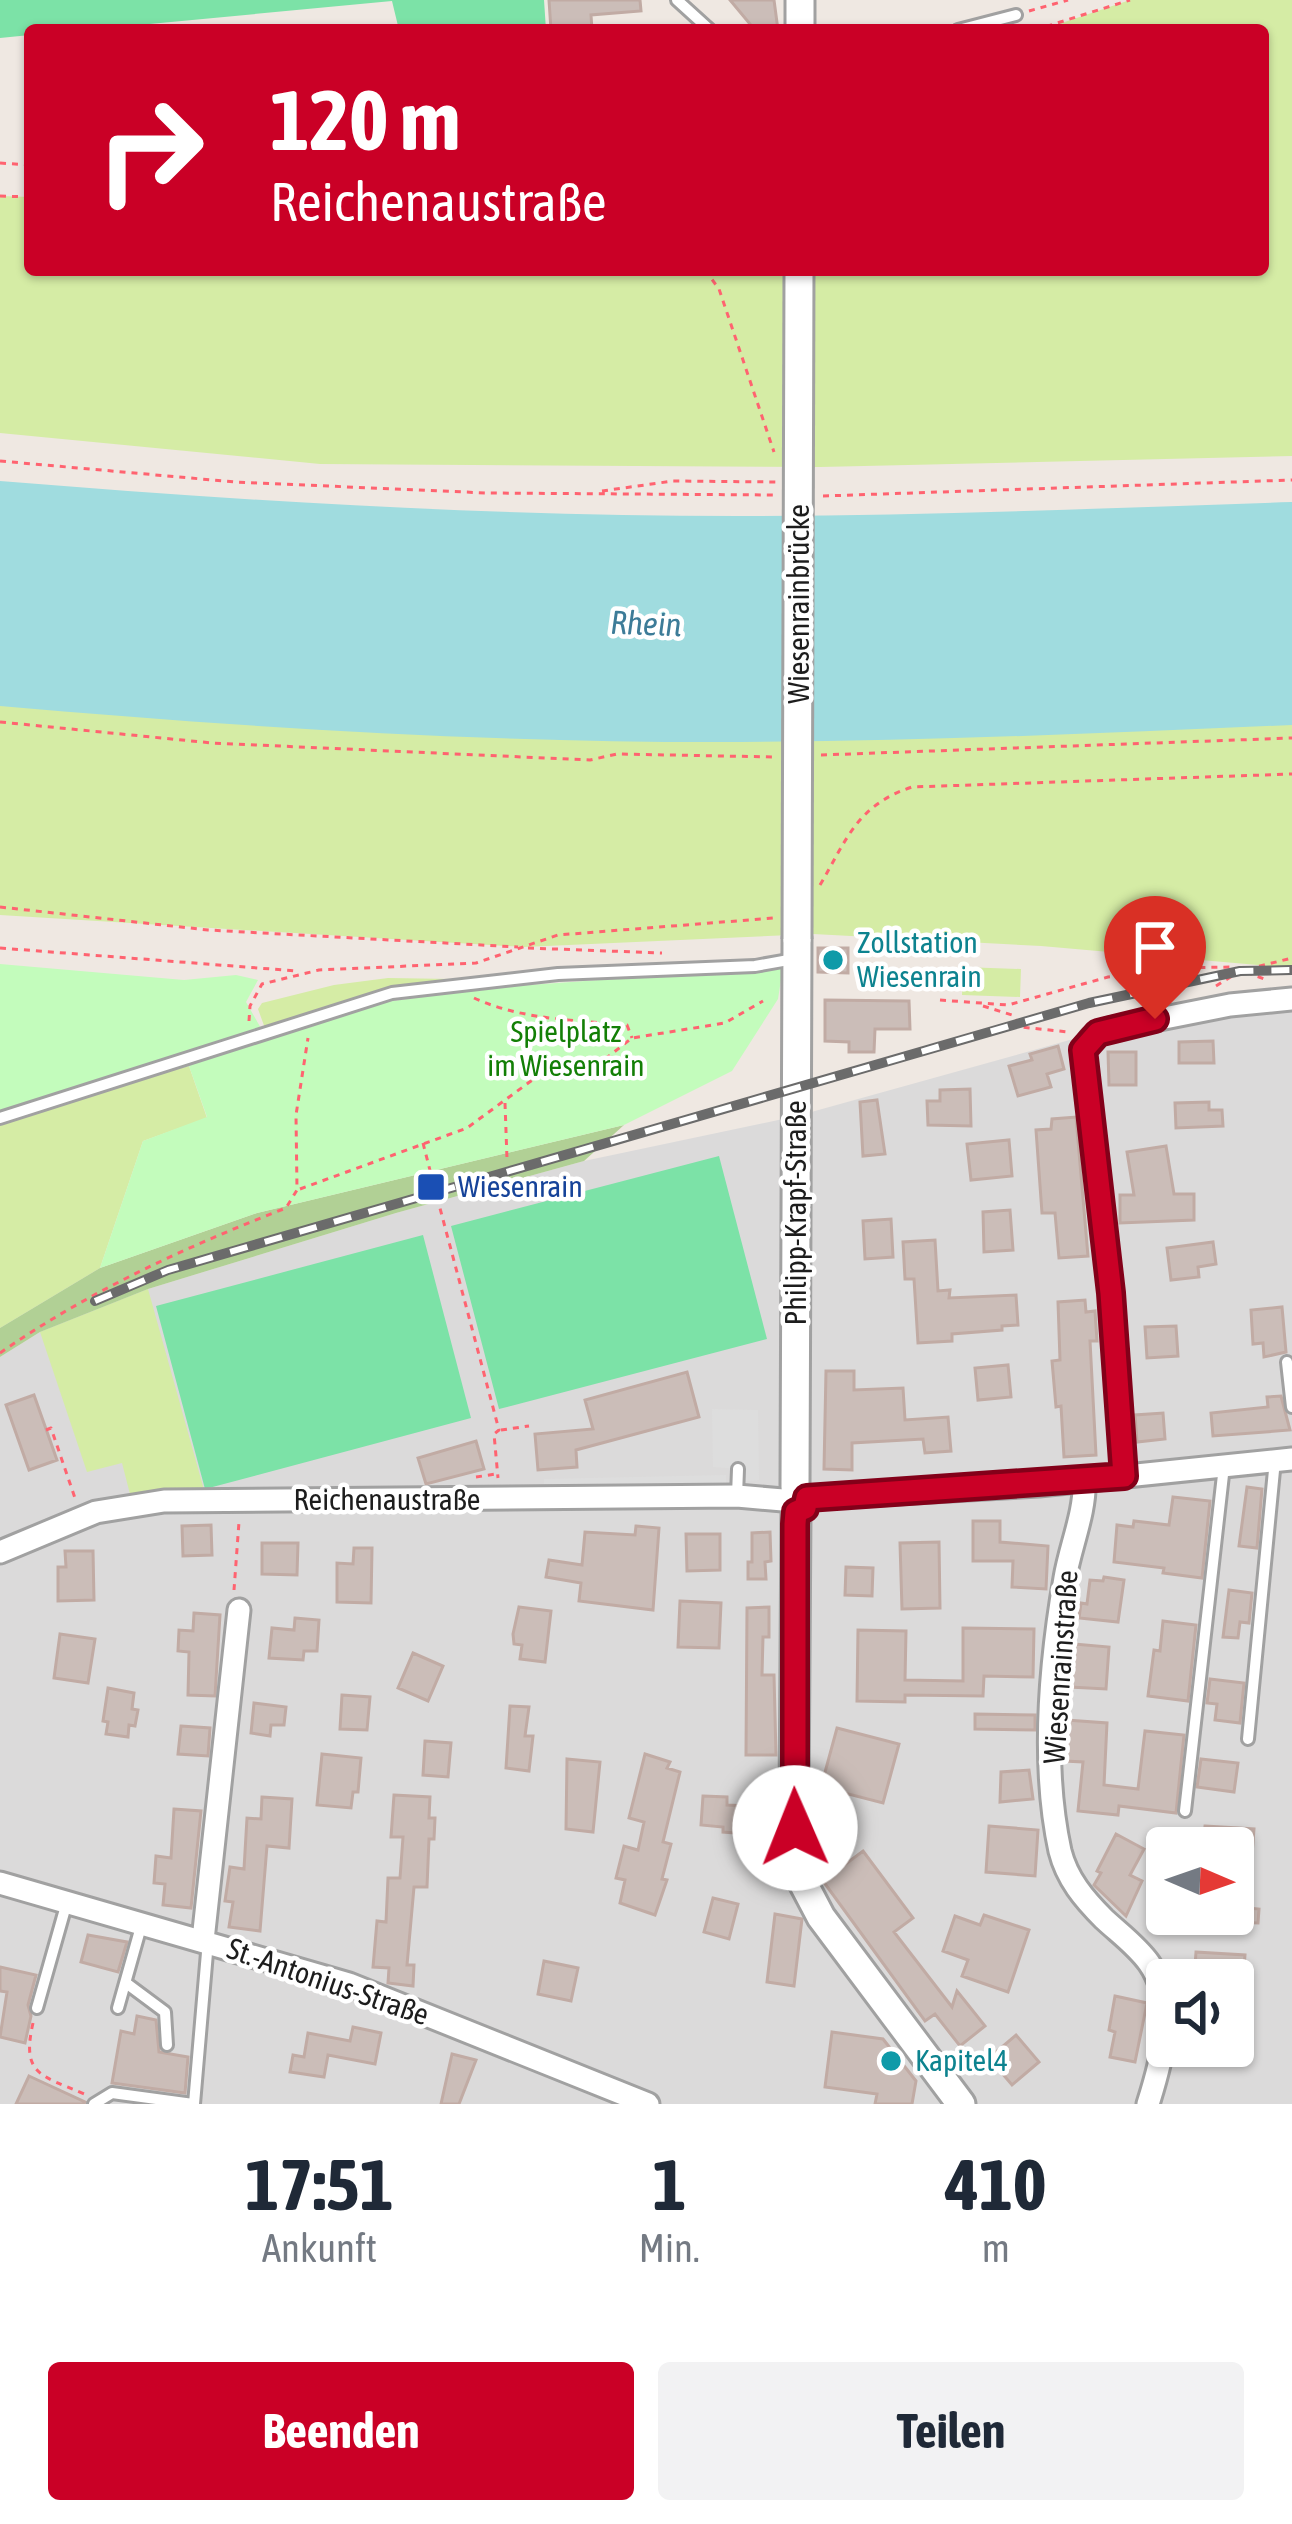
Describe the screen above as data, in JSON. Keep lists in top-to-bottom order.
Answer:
{
  "streets": {
    "street": [
      "Wiesenrainbrücke",
      "Philipp-Krapf-Straße",
      "Reichenaustraße",
      "Wiesenrainstraße",
      "St.-Antonius-Straße"
    ]
  },
  "crossings": [
    ["Wiesenrainbrücke", "Philipp-Krapf-Straße"],
    ["Philipp-Krapf-Straße", "Reichenaustraße"],
    ["Reichenaustraße", "Wiesenrainstraße"]
  ],
  "water": ["Rhein"],
  "parks": ["Spielplatz im Wiesenrain"],
  "places": {
    "other": ["Zollstation Wiesenrain", "Kapitel4"],
    "transit": ["Wiesenrain"]
  },
  "north": "right",
  "page": {
    "turn": ["120 m", "Reichenaustraße"],
    "eta": [
      "17:51",
      "Ankunft",
      "1",
      "Min.",
      "410",
      "m"
    ],
    "buttons": ["Beenden", "Teilen"]
  }
}
